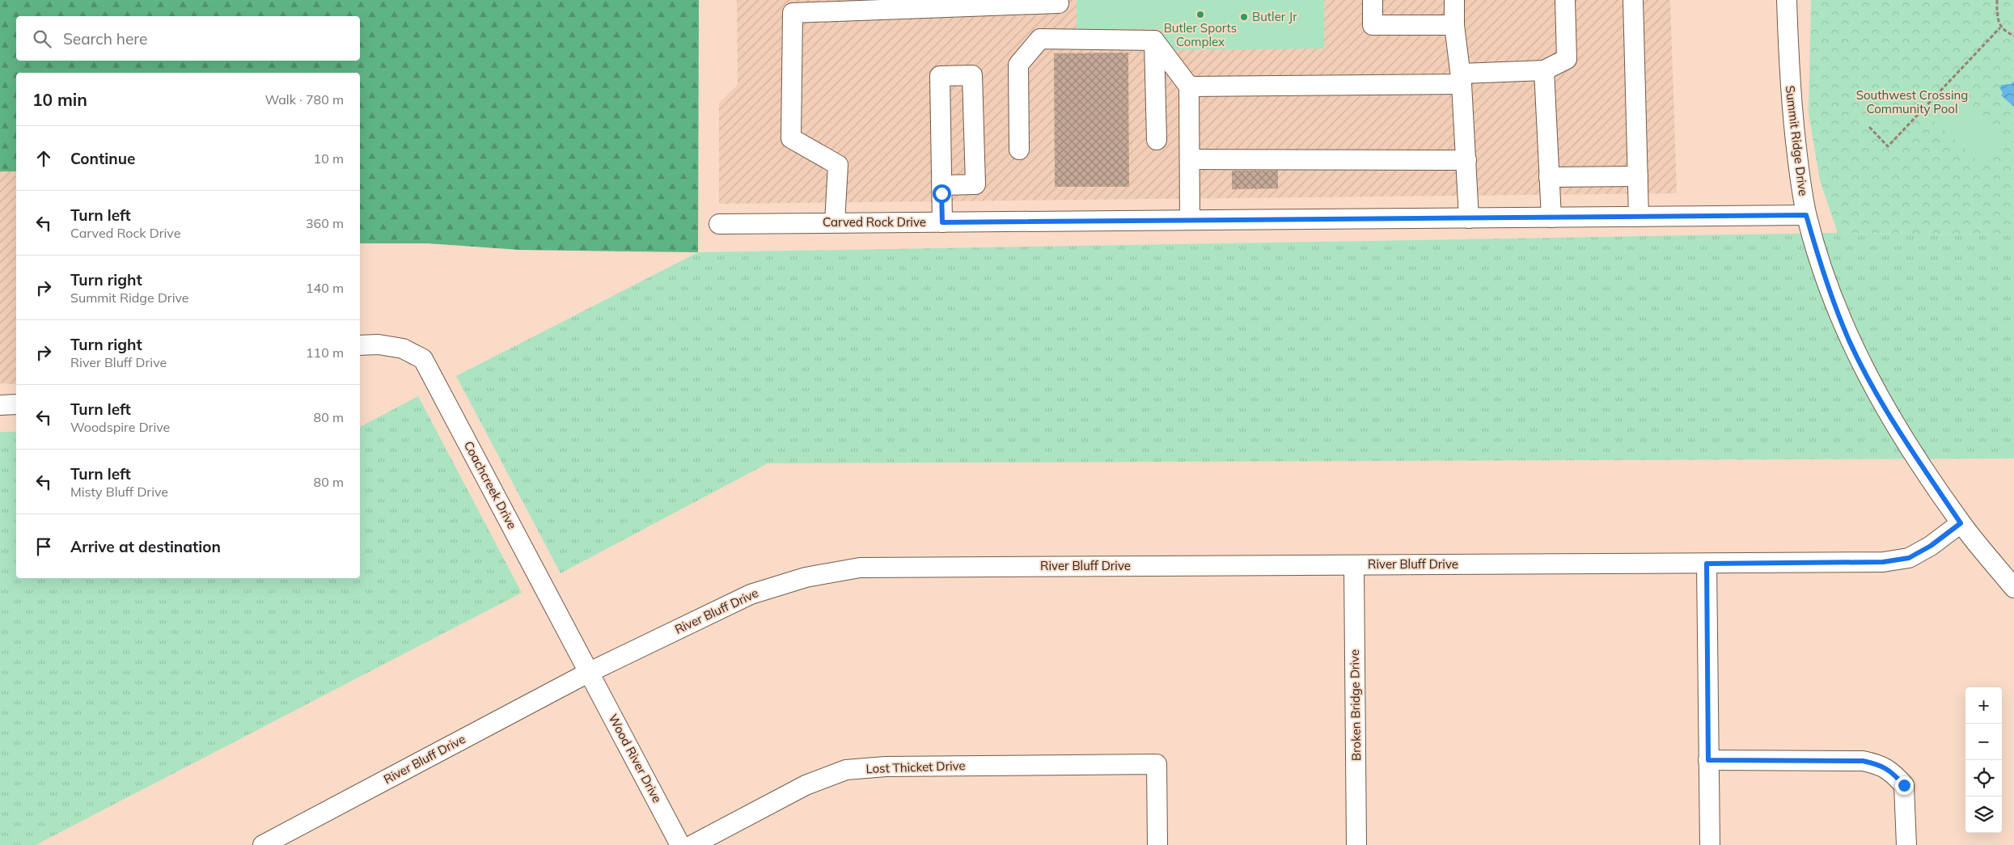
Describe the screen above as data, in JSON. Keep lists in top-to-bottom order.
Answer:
{
  "streets": {
    "street": [
      "Summit Ridge Drive",
      "Carved Rock Drive",
      "Coachcreek Drive",
      "River Bluff Drive",
      "Broken Bridge Drive",
      "Wood River Drive",
      "Lost Thicket Drive"
    ]
  },
  "crossings": [
    ["Summit Ridge Drive", "Carved Rock Drive"],
    ["Summit Ridge Drive", "River Bluff Drive"],
    ["Coachcreek Drive", "River Bluff Drive"],
    ["Coachcreek Drive", "Wood River Drive"],
    ["River Bluff Drive", "Broken Bridge Drive"],
    ["River Bluff Drive", "Wood River Drive"]
  ],
  "parks": ["Southwest Crossing Community Pool"],
  "places": ["Butler Sports Complex", "Butler Jr"],
  "page": {
    "search": "Search here",
    "heading": ["10 min", "Walk · 780 m"],
    "list": [
      ["Continue", "10 m"],
      ["Turn left", "Carved Rock Drive", "360 m"],
      ["Turn right", "Summit Ridge Drive", "140 m"],
      ["Turn right", "River Bluff Drive", "110 m"],
      ["Turn left", "Woodspire Drive", "80 m"],
      ["Turn left", "Misty Bluff Drive", "80 m"],
      "Arrive at destination"
    ],
    "map_buttons": ["+", "−"]
  }
}
